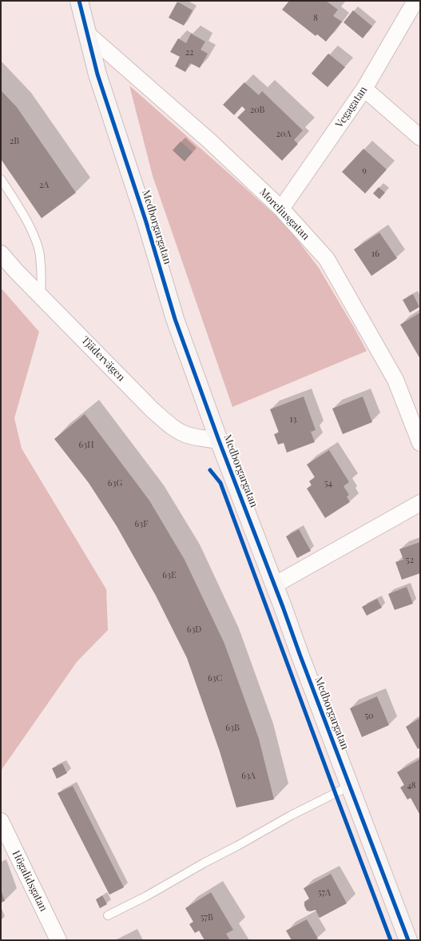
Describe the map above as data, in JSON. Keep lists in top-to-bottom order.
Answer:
{
  "streets": {
    "street": [
      "Vegagatan",
      "Moreliusgatan",
      "Medborgargatan",
      "Tjädervägen",
      "Högalidsgatan"
    ]
  },
  "crossings": [
    ["Vegagatan", "Moreliusgatan"],
    ["Moreliusgatan", "Medborgargatan"],
    ["Medborgargatan", "Tjädervägen"]
  ],
  "house_numbers": [
    "8",
    "22",
    "20B",
    "20A",
    "2B",
    "9",
    "2A",
    "16",
    "13",
    "63H",
    "63G",
    "54",
    "63F",
    "52",
    "63E",
    "63D",
    "63C",
    "50",
    "63B",
    "63A",
    "48",
    "57A",
    "57B"
  ]
}
